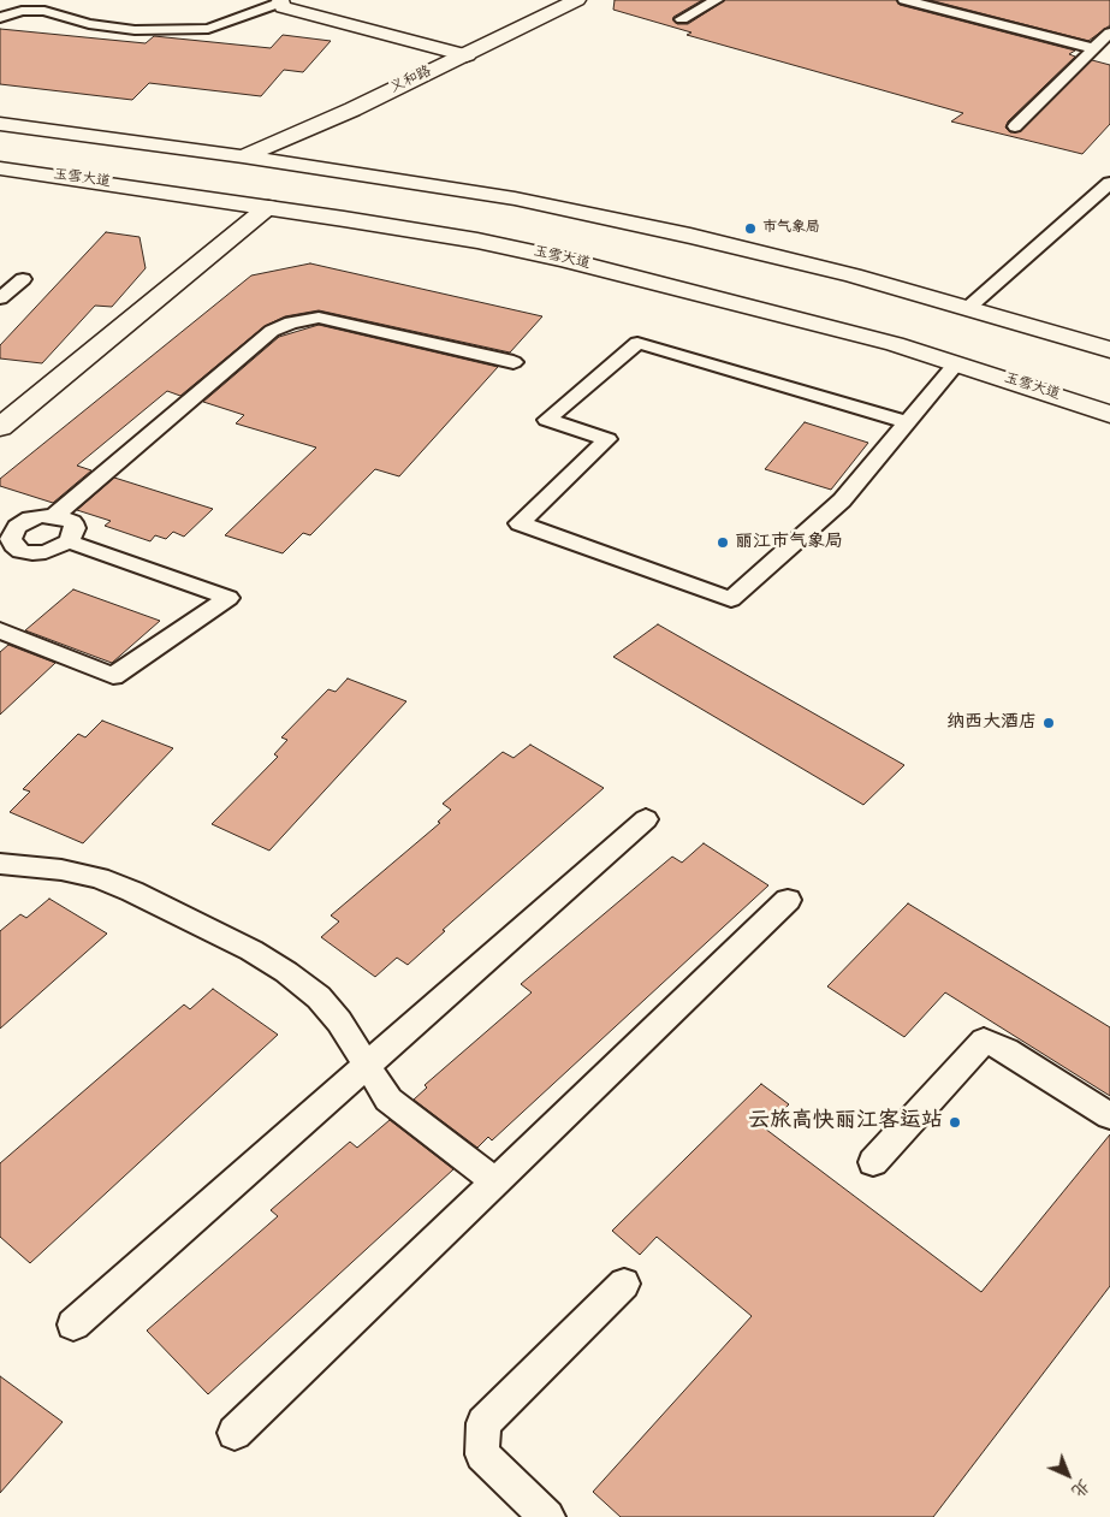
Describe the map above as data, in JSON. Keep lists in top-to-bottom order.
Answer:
{
  "streets": {
    "main road": ["义和路", "玉雪大道"]
  },
  "places": [
    "市气象局",
    "丽江市气象局",
    "纳西大酒店",
    "云旅高快丽江客运站"
  ],
  "north": "bottom right"
}
